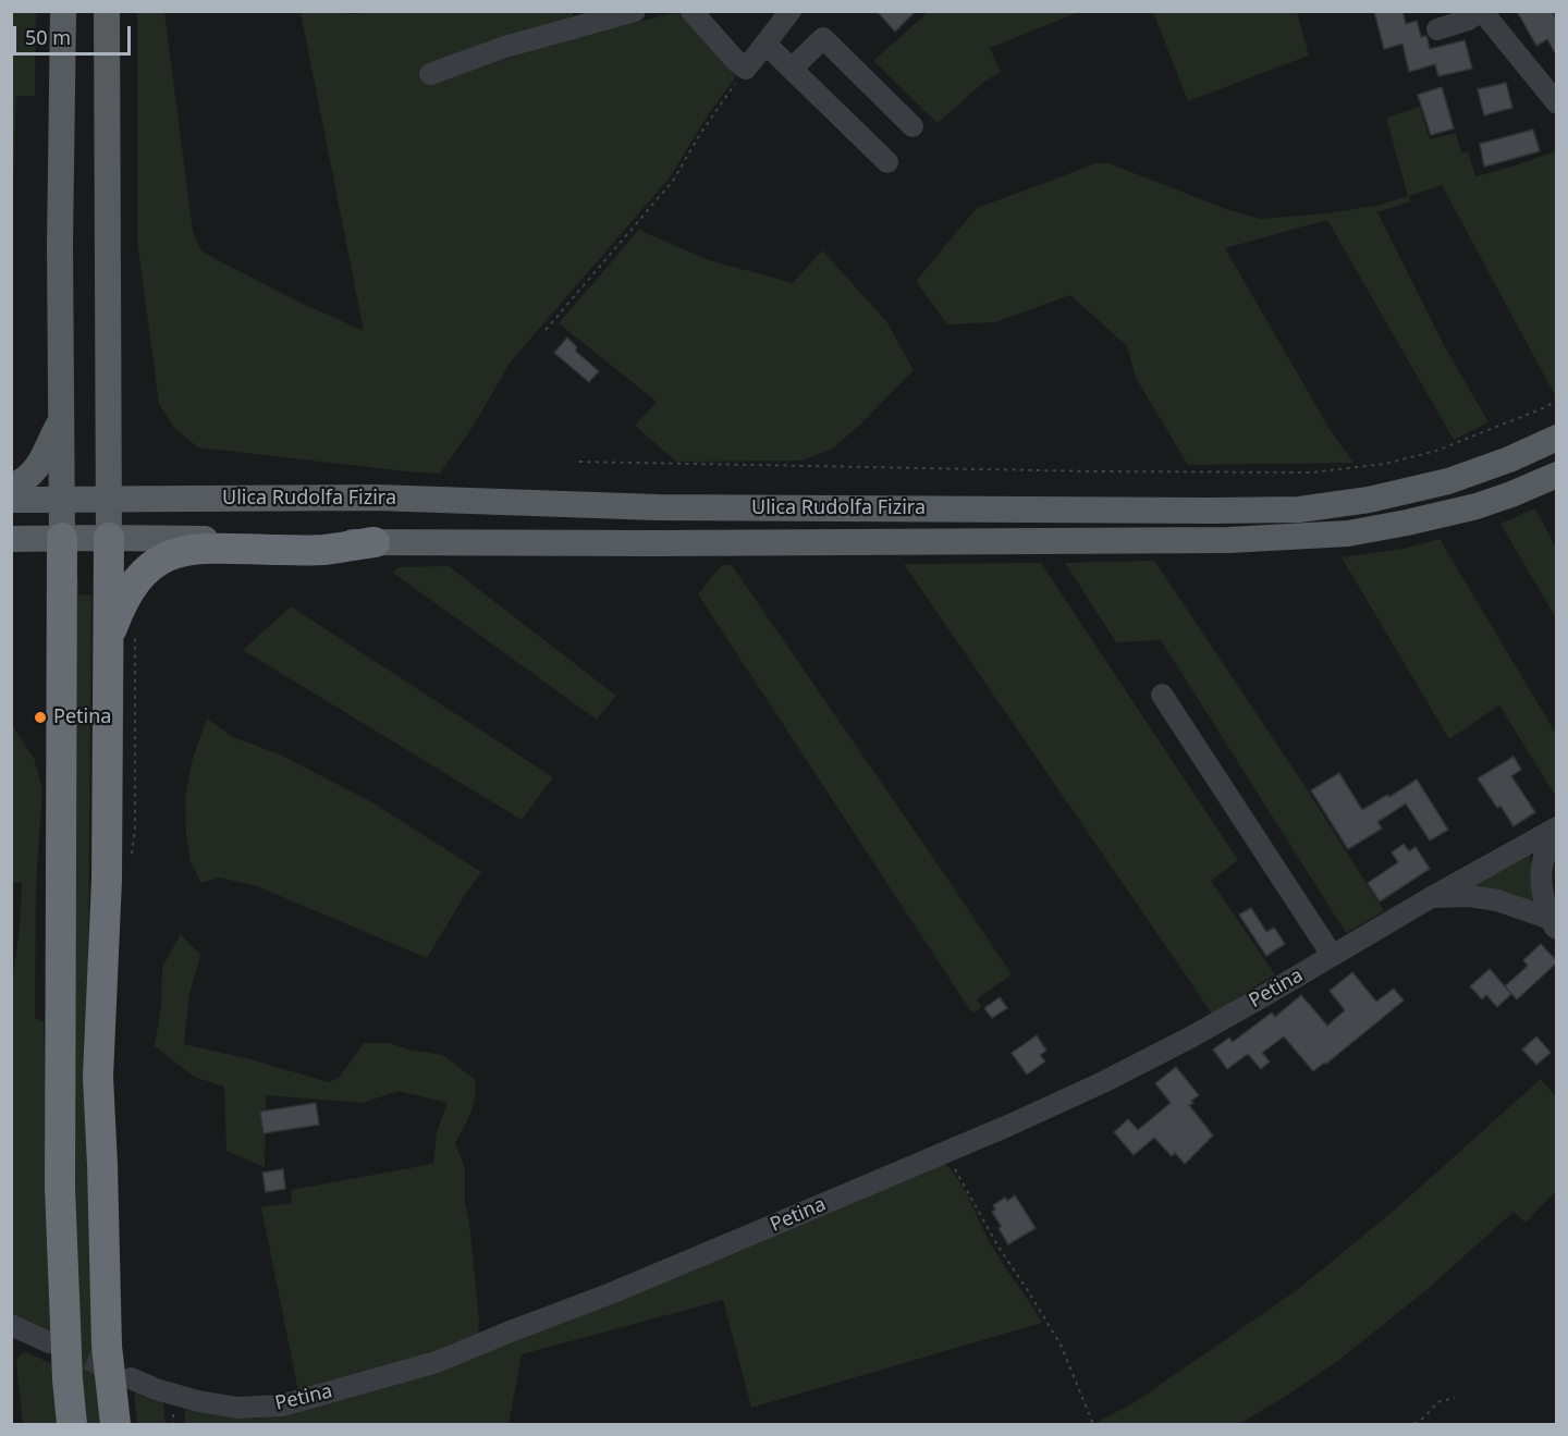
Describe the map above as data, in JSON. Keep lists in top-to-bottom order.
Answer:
{
  "streets": {
    "main road": ["Ulica Rudolfa Fizira"],
    "street": ["Petina"]
  },
  "places": ["Petina"],
  "scale_bar": "50 m"
}
